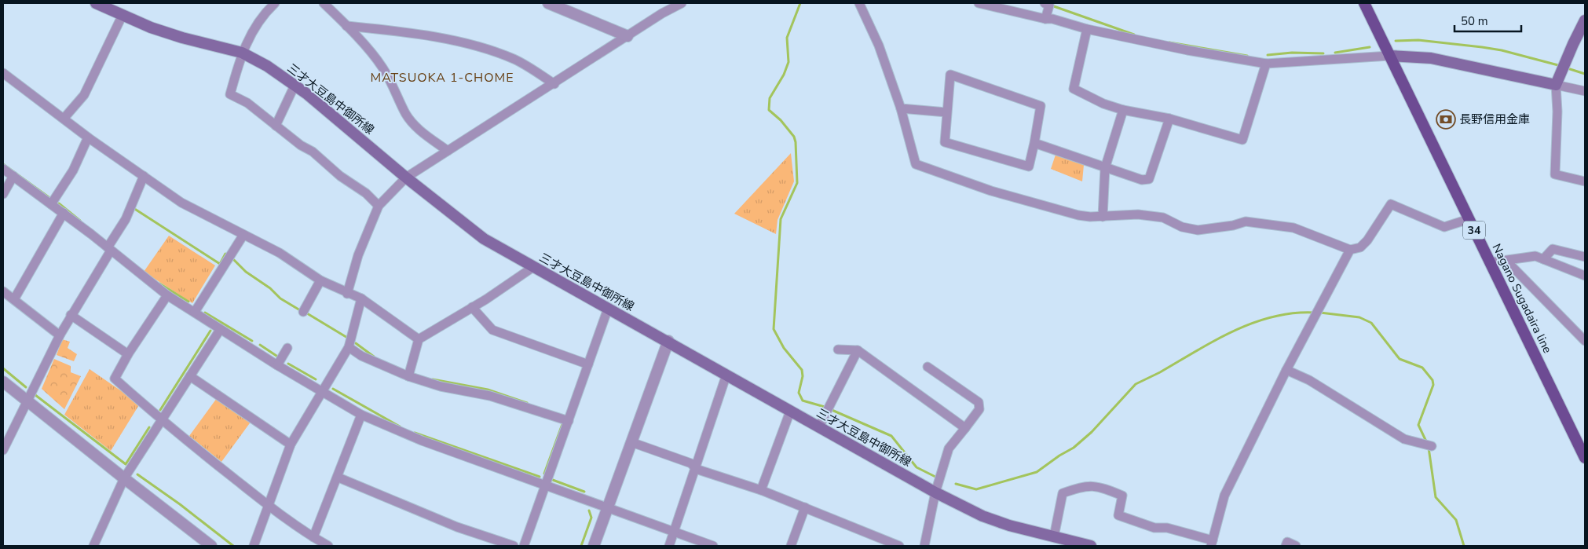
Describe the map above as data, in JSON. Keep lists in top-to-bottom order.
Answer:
{
  "streets": {
    "main road": ["三才大豆島中御所線", "34", "Nagano Sugadaira line"]
  },
  "districts": ["MATSUOKA 1-CHOME"],
  "places": {
    "bank": ["長野信用金庫"]
  },
  "scale_bar": "50 m"
}
